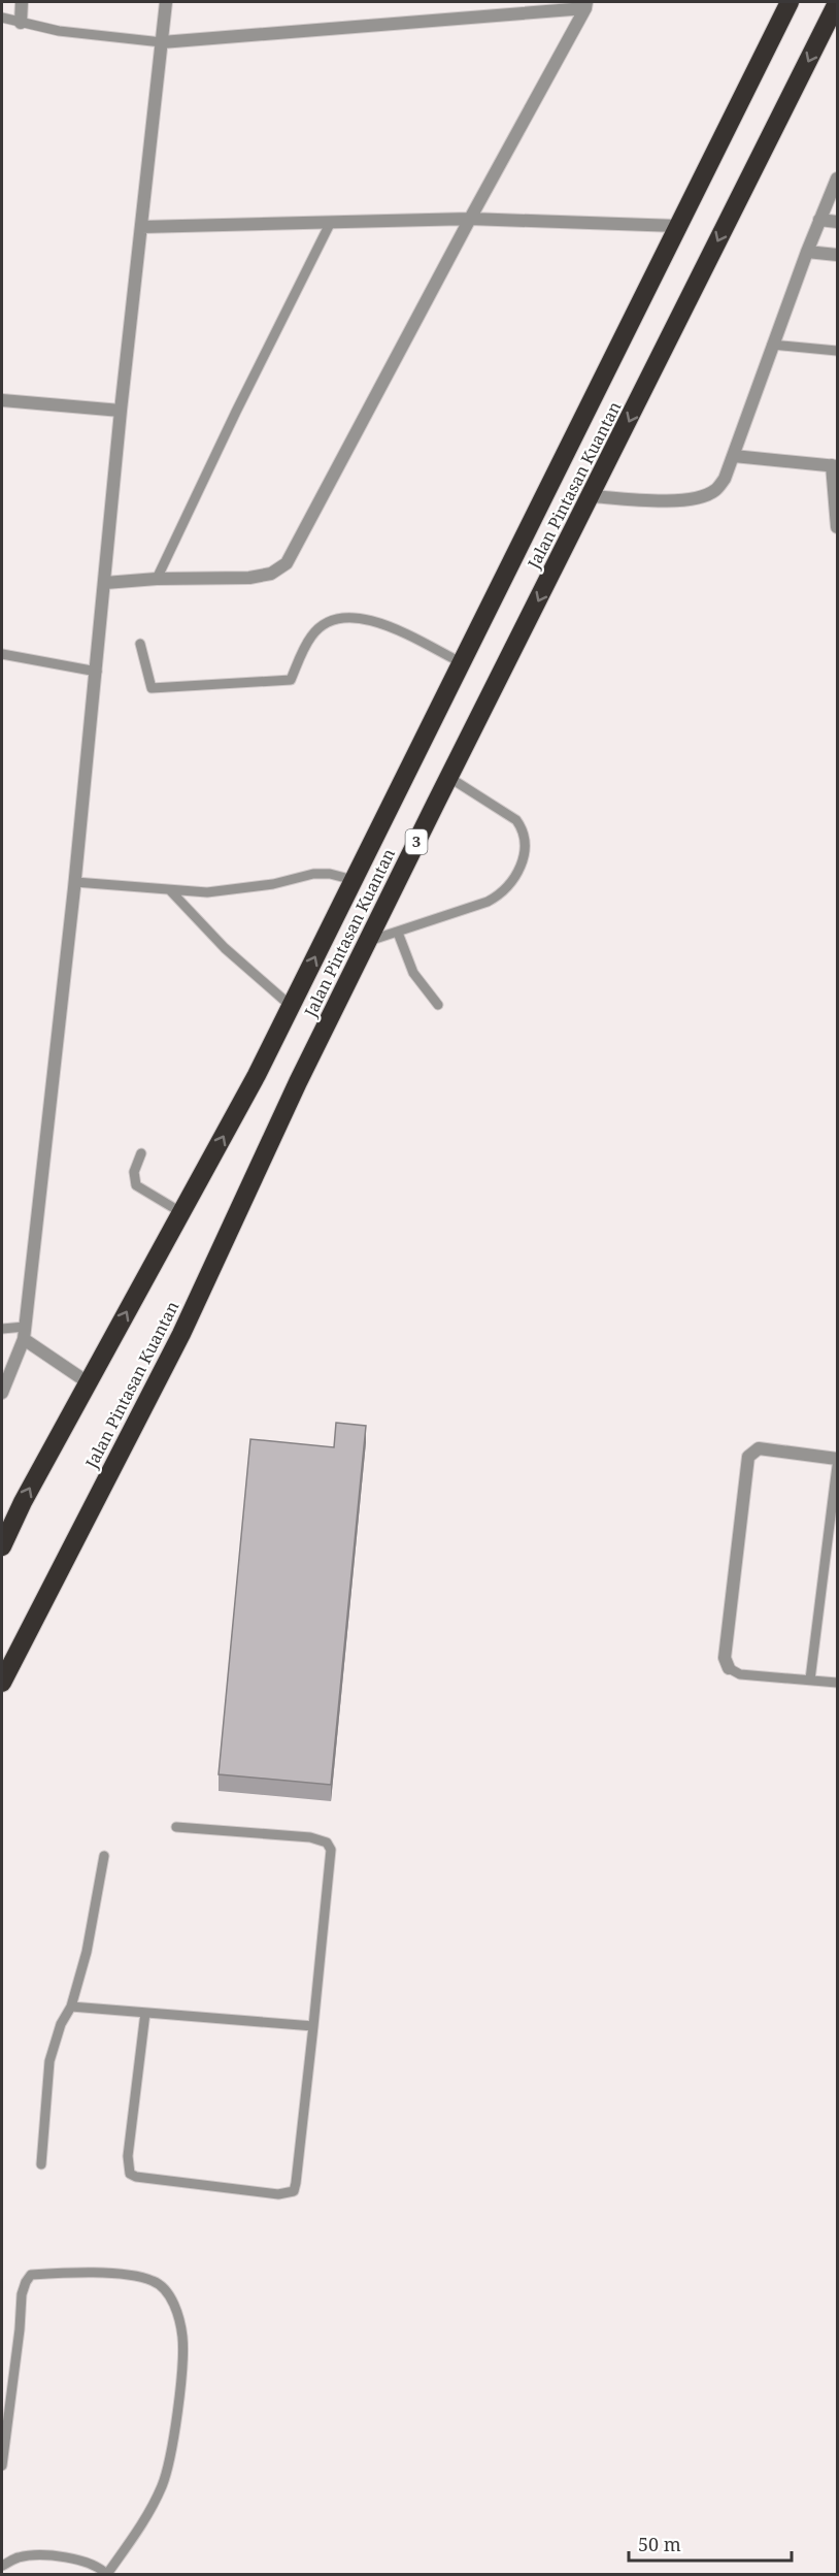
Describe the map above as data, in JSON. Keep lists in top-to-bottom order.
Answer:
{
  "streets": {
    "highway": ["Jalan Pintasan Kuantan", "3"]
  },
  "scale_bar": "50 m"
}
